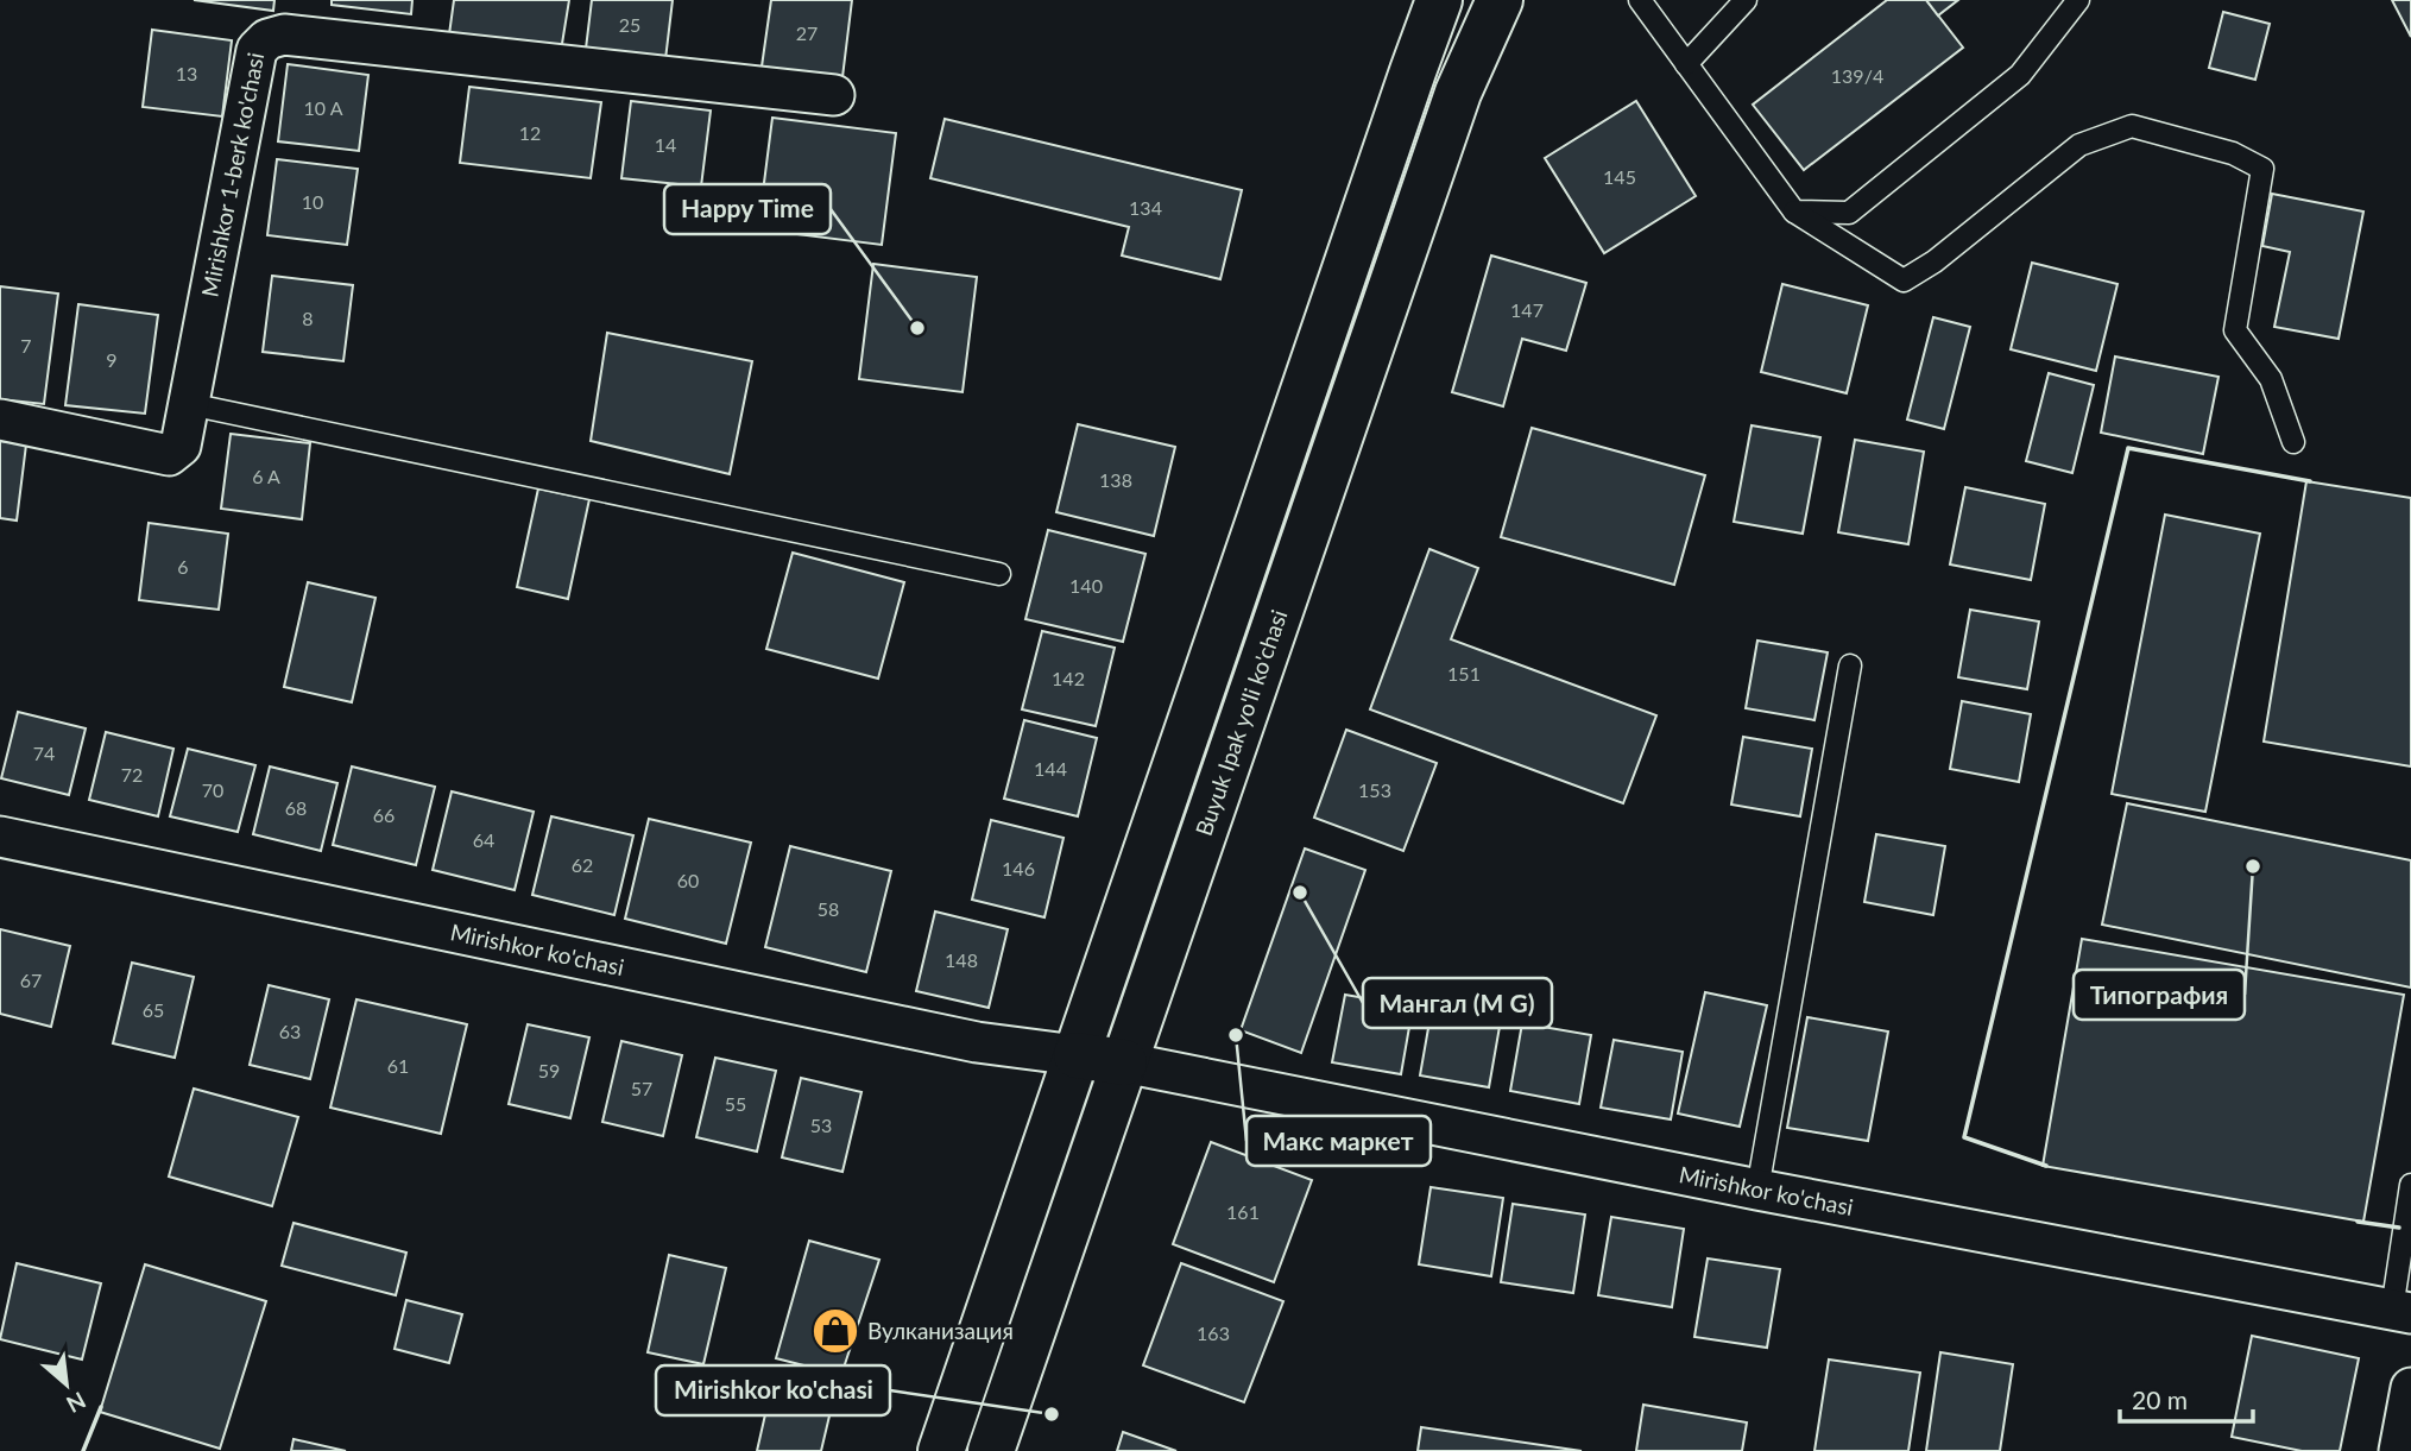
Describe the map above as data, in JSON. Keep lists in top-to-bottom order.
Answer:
{
  "streets": {
    "main road": ["Buyuk Ipak yo'li ko'chasi"],
    "street": ["Mirishkor 1-berk ko'chasi", "Mirishkor ko'chasi"]
  },
  "crossings": [
    ["Buyuk Ipak yo'li ko'chasi", "Mirishkor ko'chasi"]
  ],
  "places": {
    "other": [
      "Happy Time",
      "Типография",
      "Мангал (M G)",
      "Макс маркет",
      "Mirishkor ko'chasi"
    ],
    "shop": ["Вулканизация"]
  },
  "house_numbers": [
    "25",
    "27",
    "13",
    "139/4",
    "10 A",
    "12",
    "14",
    "145",
    "10",
    "134",
    "147",
    "8",
    "7",
    "9",
    "6 A",
    "138",
    "6",
    "140",
    "151",
    "142",
    "74",
    "144",
    "72",
    "70",
    "153",
    "68",
    "66",
    "64",
    "62",
    "146",
    "60",
    "58",
    "148",
    "67",
    "65",
    "63",
    "61",
    "59",
    "57",
    "55",
    "53",
    "161",
    "163"
  ],
  "scale_bar": "20 m",
  "north": "bottom right"
}
